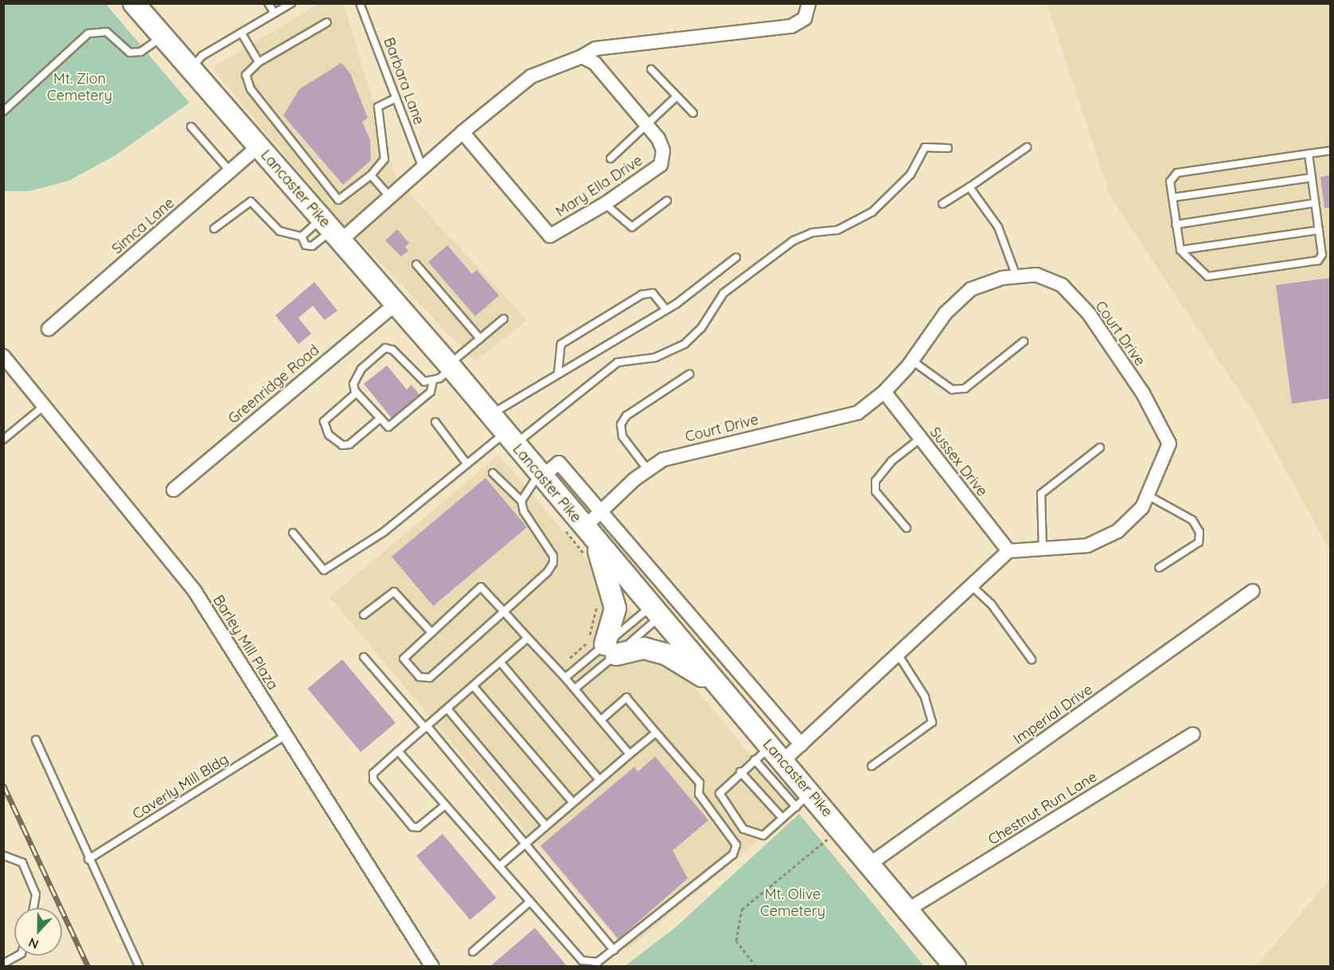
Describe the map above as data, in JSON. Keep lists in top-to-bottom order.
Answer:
{
  "streets": {
    "main road": ["Lancaster Pike"],
    "street": [
      "Mary Ella Drive",
      "Simca Lane",
      "Court Drive",
      "Greenridge Road",
      "Sussex Drive",
      "Barley Mill Plaza",
      "Imperial Drive",
      "Chestnut Run Lane"
    ],
    "lane": ["Barbara Lane", "Caverly Mill Bldg"]
  },
  "crossings": [
    ["Lancaster Pike", "Simca Lane"],
    ["Lancaster Pike", "Court Drive"],
    ["Lancaster Pike", "Greenridge Road"],
    ["Lancaster Pike", "Imperial Drive"],
    ["Lancaster Pike", "Chestnut Run Lane"],
    ["Court Drive", "Sussex Drive"],
    ["Barley Mill Plaza", "Caverly Mill Bldg"]
  ],
  "parks": ["Mt. Zion Cemetery", "Mt. Olive Cemetery"],
  "north": "bottom"
}
